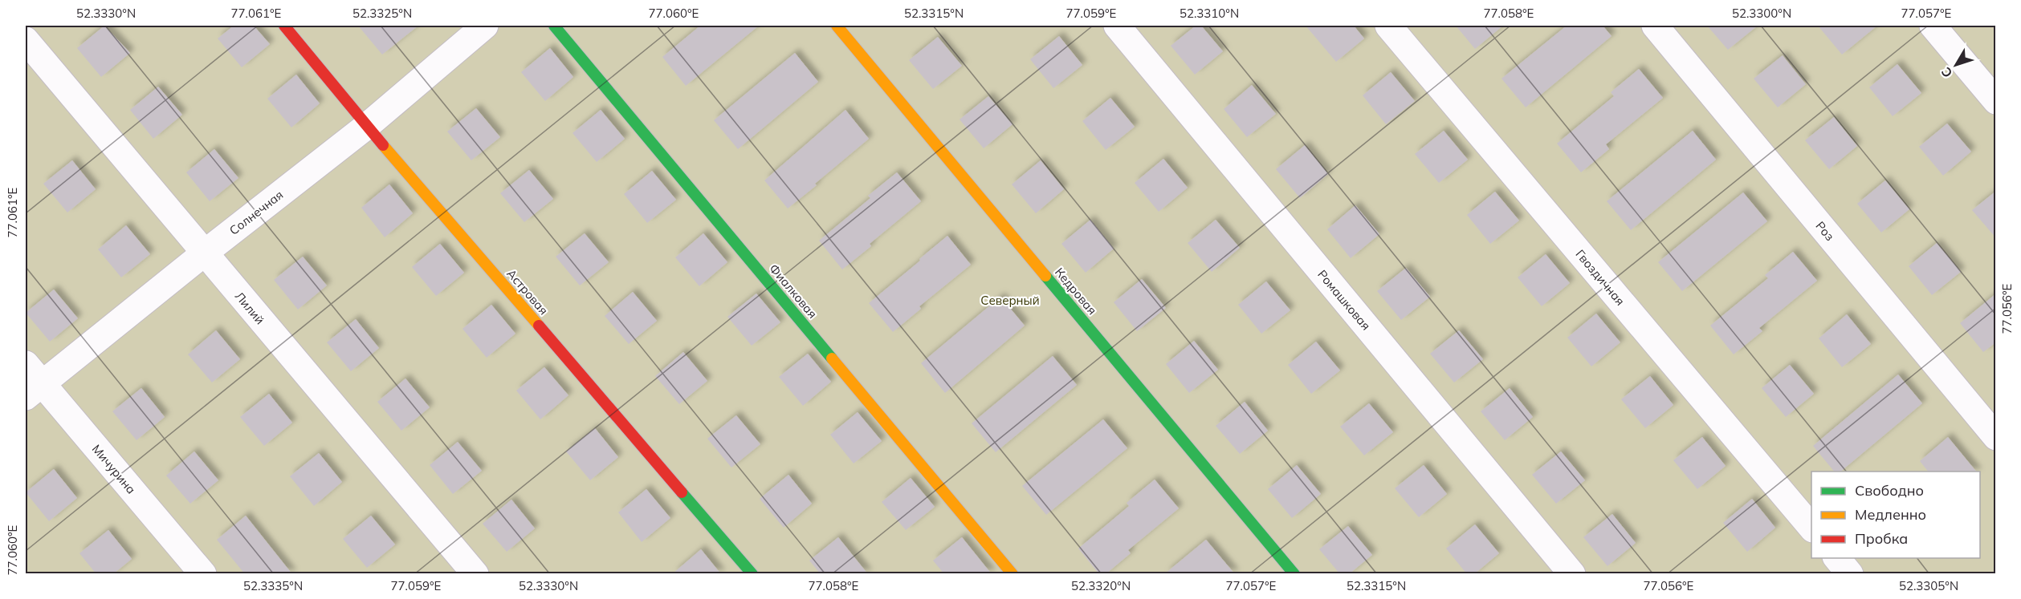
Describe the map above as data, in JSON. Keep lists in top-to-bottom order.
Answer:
{
  "streets": {
    "street": [
      "Солнечная",
      "Роз",
      "Гвоздичная",
      "Фиалковая",
      "Кедровая",
      "Астровая",
      "Ромашковая",
      "Лилий",
      "Мичурина"
    ]
  },
  "crossings": [
    ["Солнечная", "Астровая"],
    ["Солнечная", "Лилий"],
    ["Солнечная", "Мичурина"]
  ],
  "parks": ["Северный"],
  "legend": ["Свободно", "Медленно", "Пробка"],
  "north": "bottom left",
  "coordinates": [
    "52.3330°N",
    "77.061°E",
    "52.3325°N",
    "77.060°E",
    "52.3315°N",
    "77.059°E",
    "52.3310°N",
    "77.058°E",
    "52.3300°N",
    "77.057°E",
    "77.056°E",
    "52.3335°N",
    "52.3320°N",
    "52.3305°N"
  ]
}
